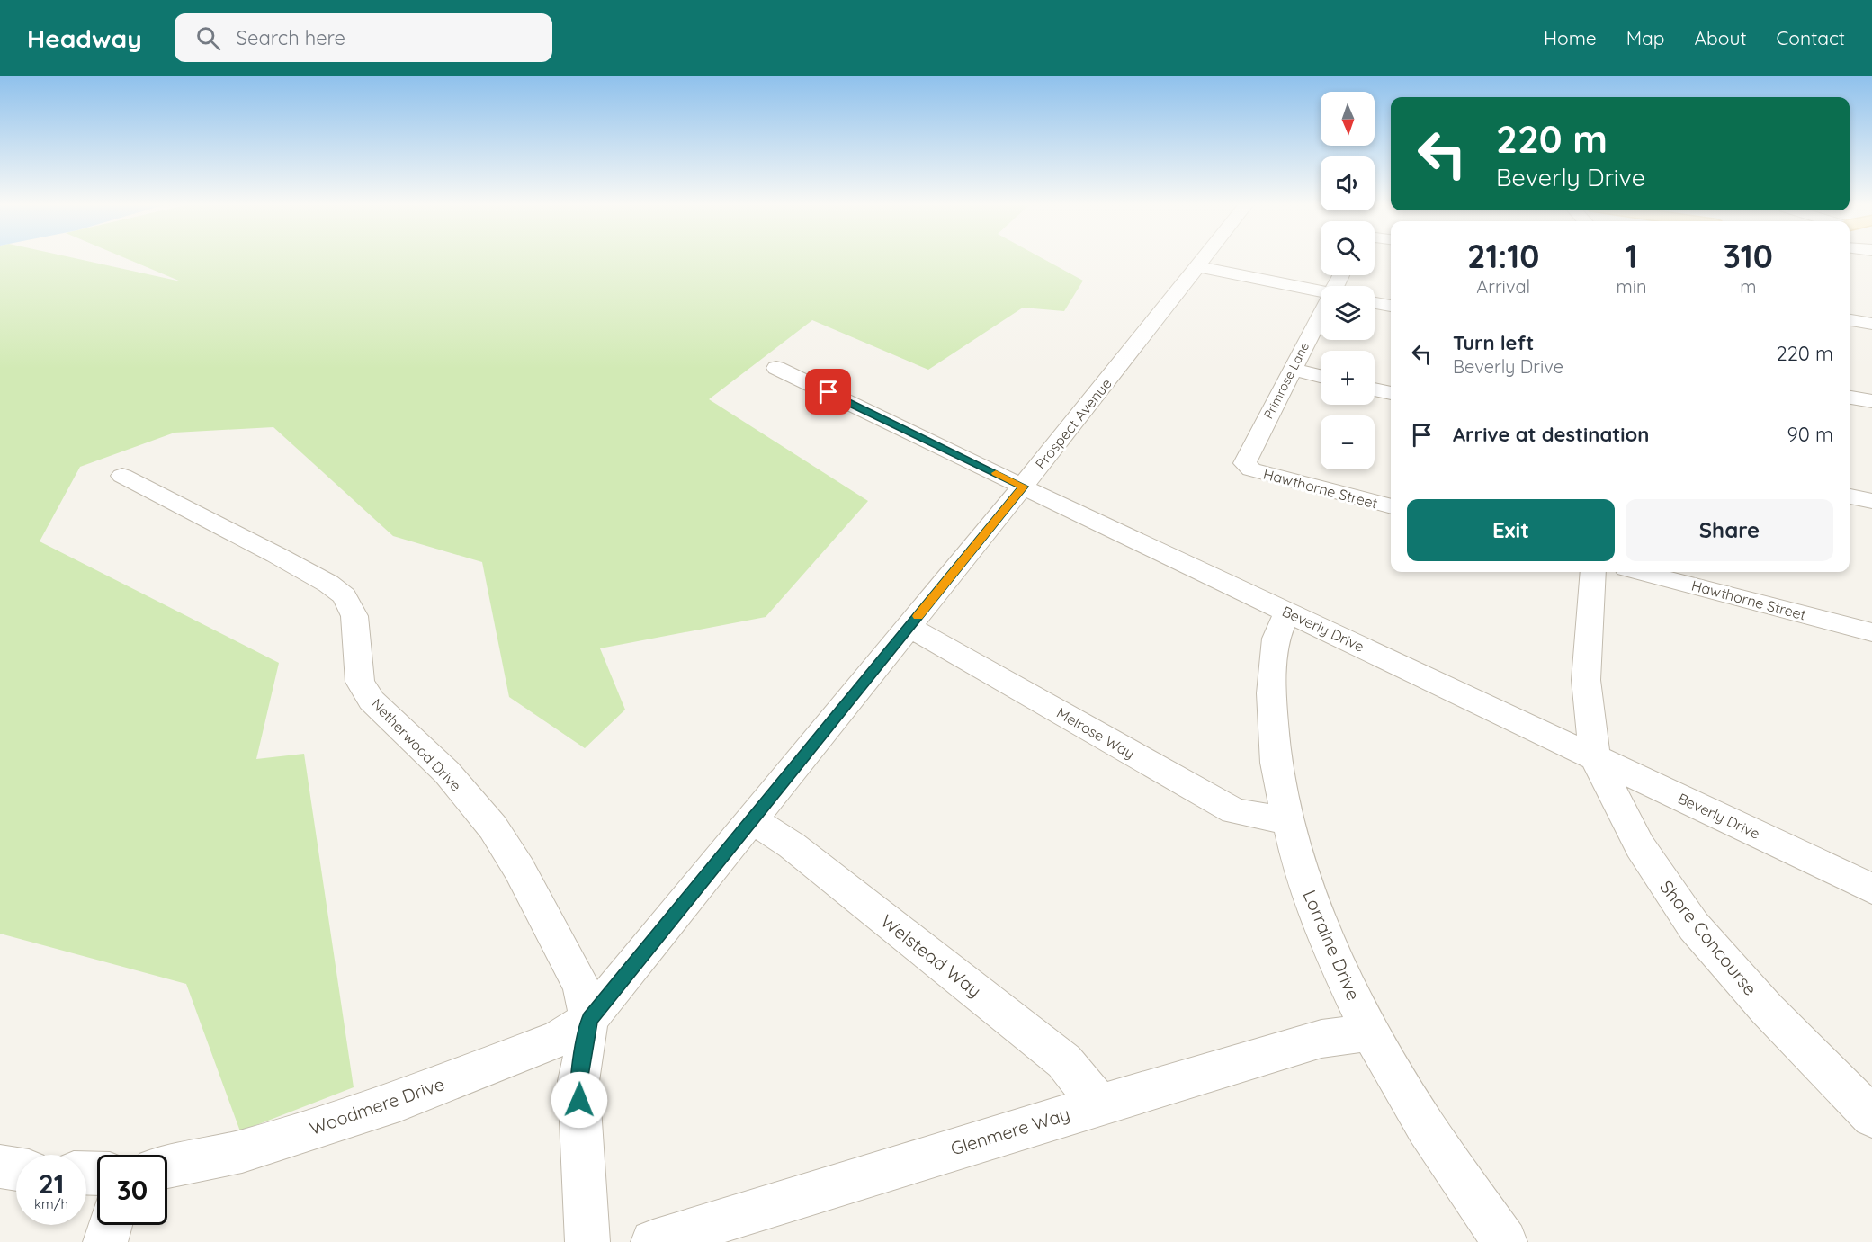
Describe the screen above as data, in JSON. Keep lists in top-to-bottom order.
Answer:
{
  "streets": {
    "street": [
      "Primrose Lane",
      "Prospect Avenue",
      "Hawthorne Street",
      "Beverly Drive",
      "Melrose Way",
      "Netherwood Drive",
      "Shore Concourse",
      "Lorraine Drive",
      "Welstead Way",
      "Woodmere Drive",
      "Glenmere Way"
    ]
  },
  "crossings": [
    ["Primrose Lane", "Hawthorne Street"],
    ["Prospect Avenue", "Beverly Drive"],
    ["Prospect Avenue", "Melrose Way"],
    ["Prospect Avenue", "Netherwood Drive"],
    ["Prospect Avenue", "Welstead Way"],
    ["Prospect Avenue", "Woodmere Drive"],
    ["Beverly Drive", "Shore Concourse"],
    ["Beverly Drive", "Lorraine Drive"],
    ["Melrose Way", "Lorraine Drive"],
    ["Netherwood Drive", "Woodmere Drive"],
    ["Lorraine Drive", "Glenmere Way"],
    ["Welstead Way", "Glenmere Way"]
  ],
  "north": "bottom",
  "page": {
    "header": "Headway",
    "search": "Search here",
    "nav": [
      "Home",
      "Map",
      "About",
      "Contact"
    ],
    "map_buttons": ["+", "−"],
    "turn": ["220 m", "Beverly Drive"],
    "eta": [
      "21:10",
      "Arrival",
      "1",
      "min",
      "310",
      "m"
    ],
    "list": [
      {
        "name": "Turn left",
        "note": "Beverly Drive",
        "value": "220 m"
      },
      {
        "name": "Arrive at destination",
        "value": "90 m"
      }
    ],
    "buttons": ["Exit", "Share"],
    "speed": "21 km/h",
    "limit": "30"
  }
}
